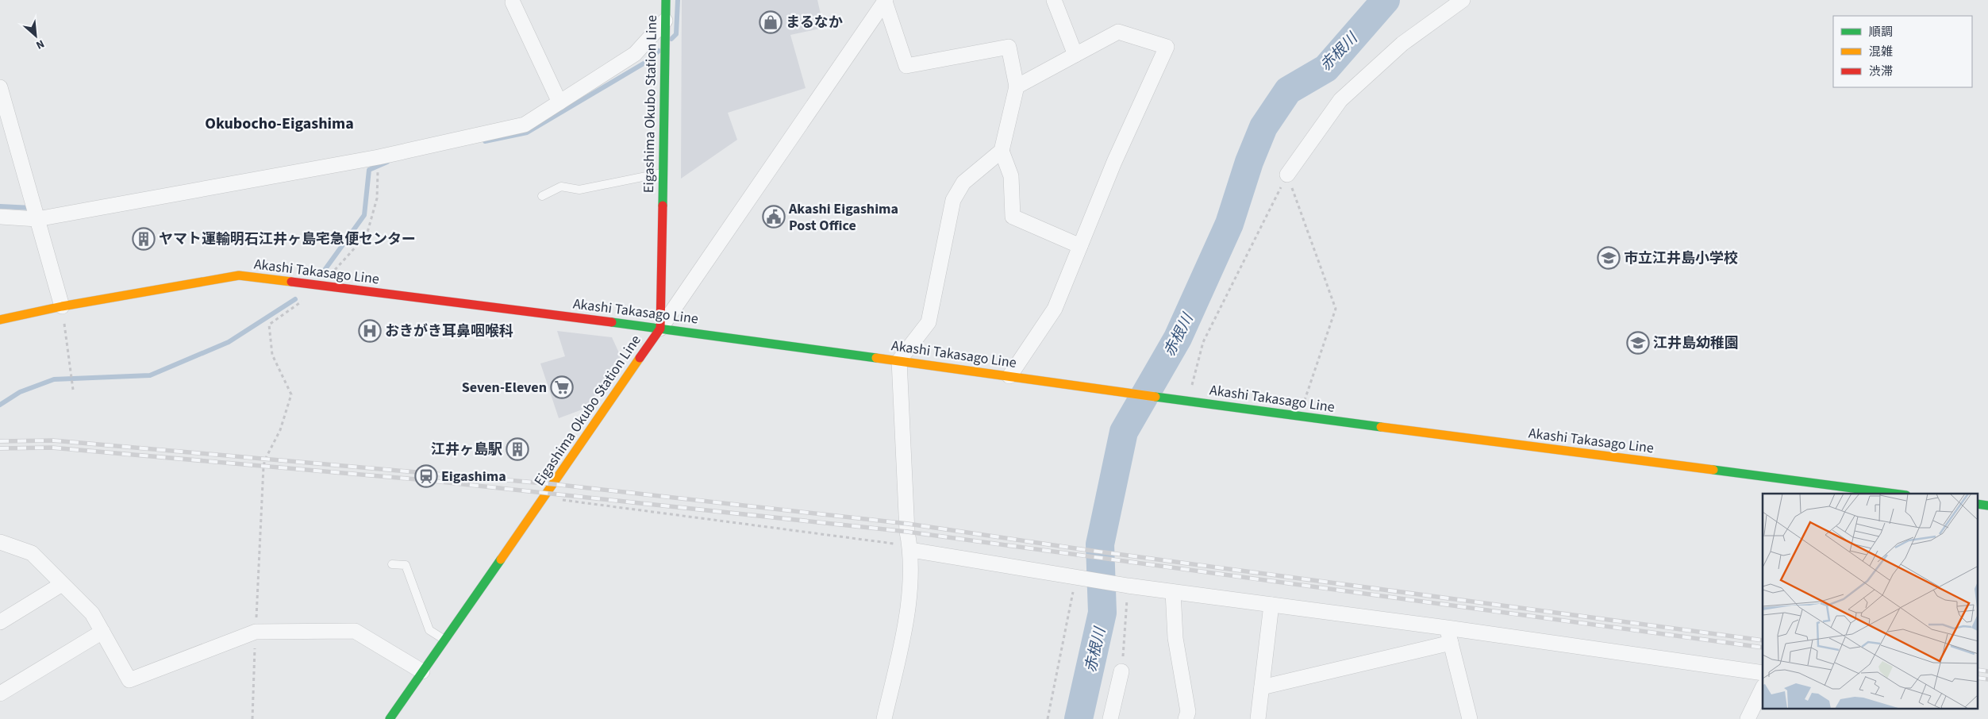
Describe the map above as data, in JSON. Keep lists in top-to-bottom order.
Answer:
{
  "streets": {
    "main road": ["Eigashima Okubo Station Line", "Akashi Takasago Line"]
  },
  "crossings": [
    ["Eigashima Okubo Station Line", "Akashi Takasago Line"]
  ],
  "districts": ["Okubocho-Eigashima"],
  "water": ["赤根川"],
  "places": {
    "shop": ["まるなか"],
    "public building": ["Akashi Eigashima Post Office"],
    "building": ["ヤマト運輸明石江井ヶ島宅急便センター", "江井ヶ島駅"],
    "school or university": ["市立江井島小学校", "江井島幼稚園"],
    "hospital": ["おきがき耳鼻咽喉科"],
    "supermarket": ["Seven-Eleven"],
    "station": ["Eigashima"]
  },
  "legend": ["順調", "混雑", "渋滞"],
  "north": "bottom right"
}
